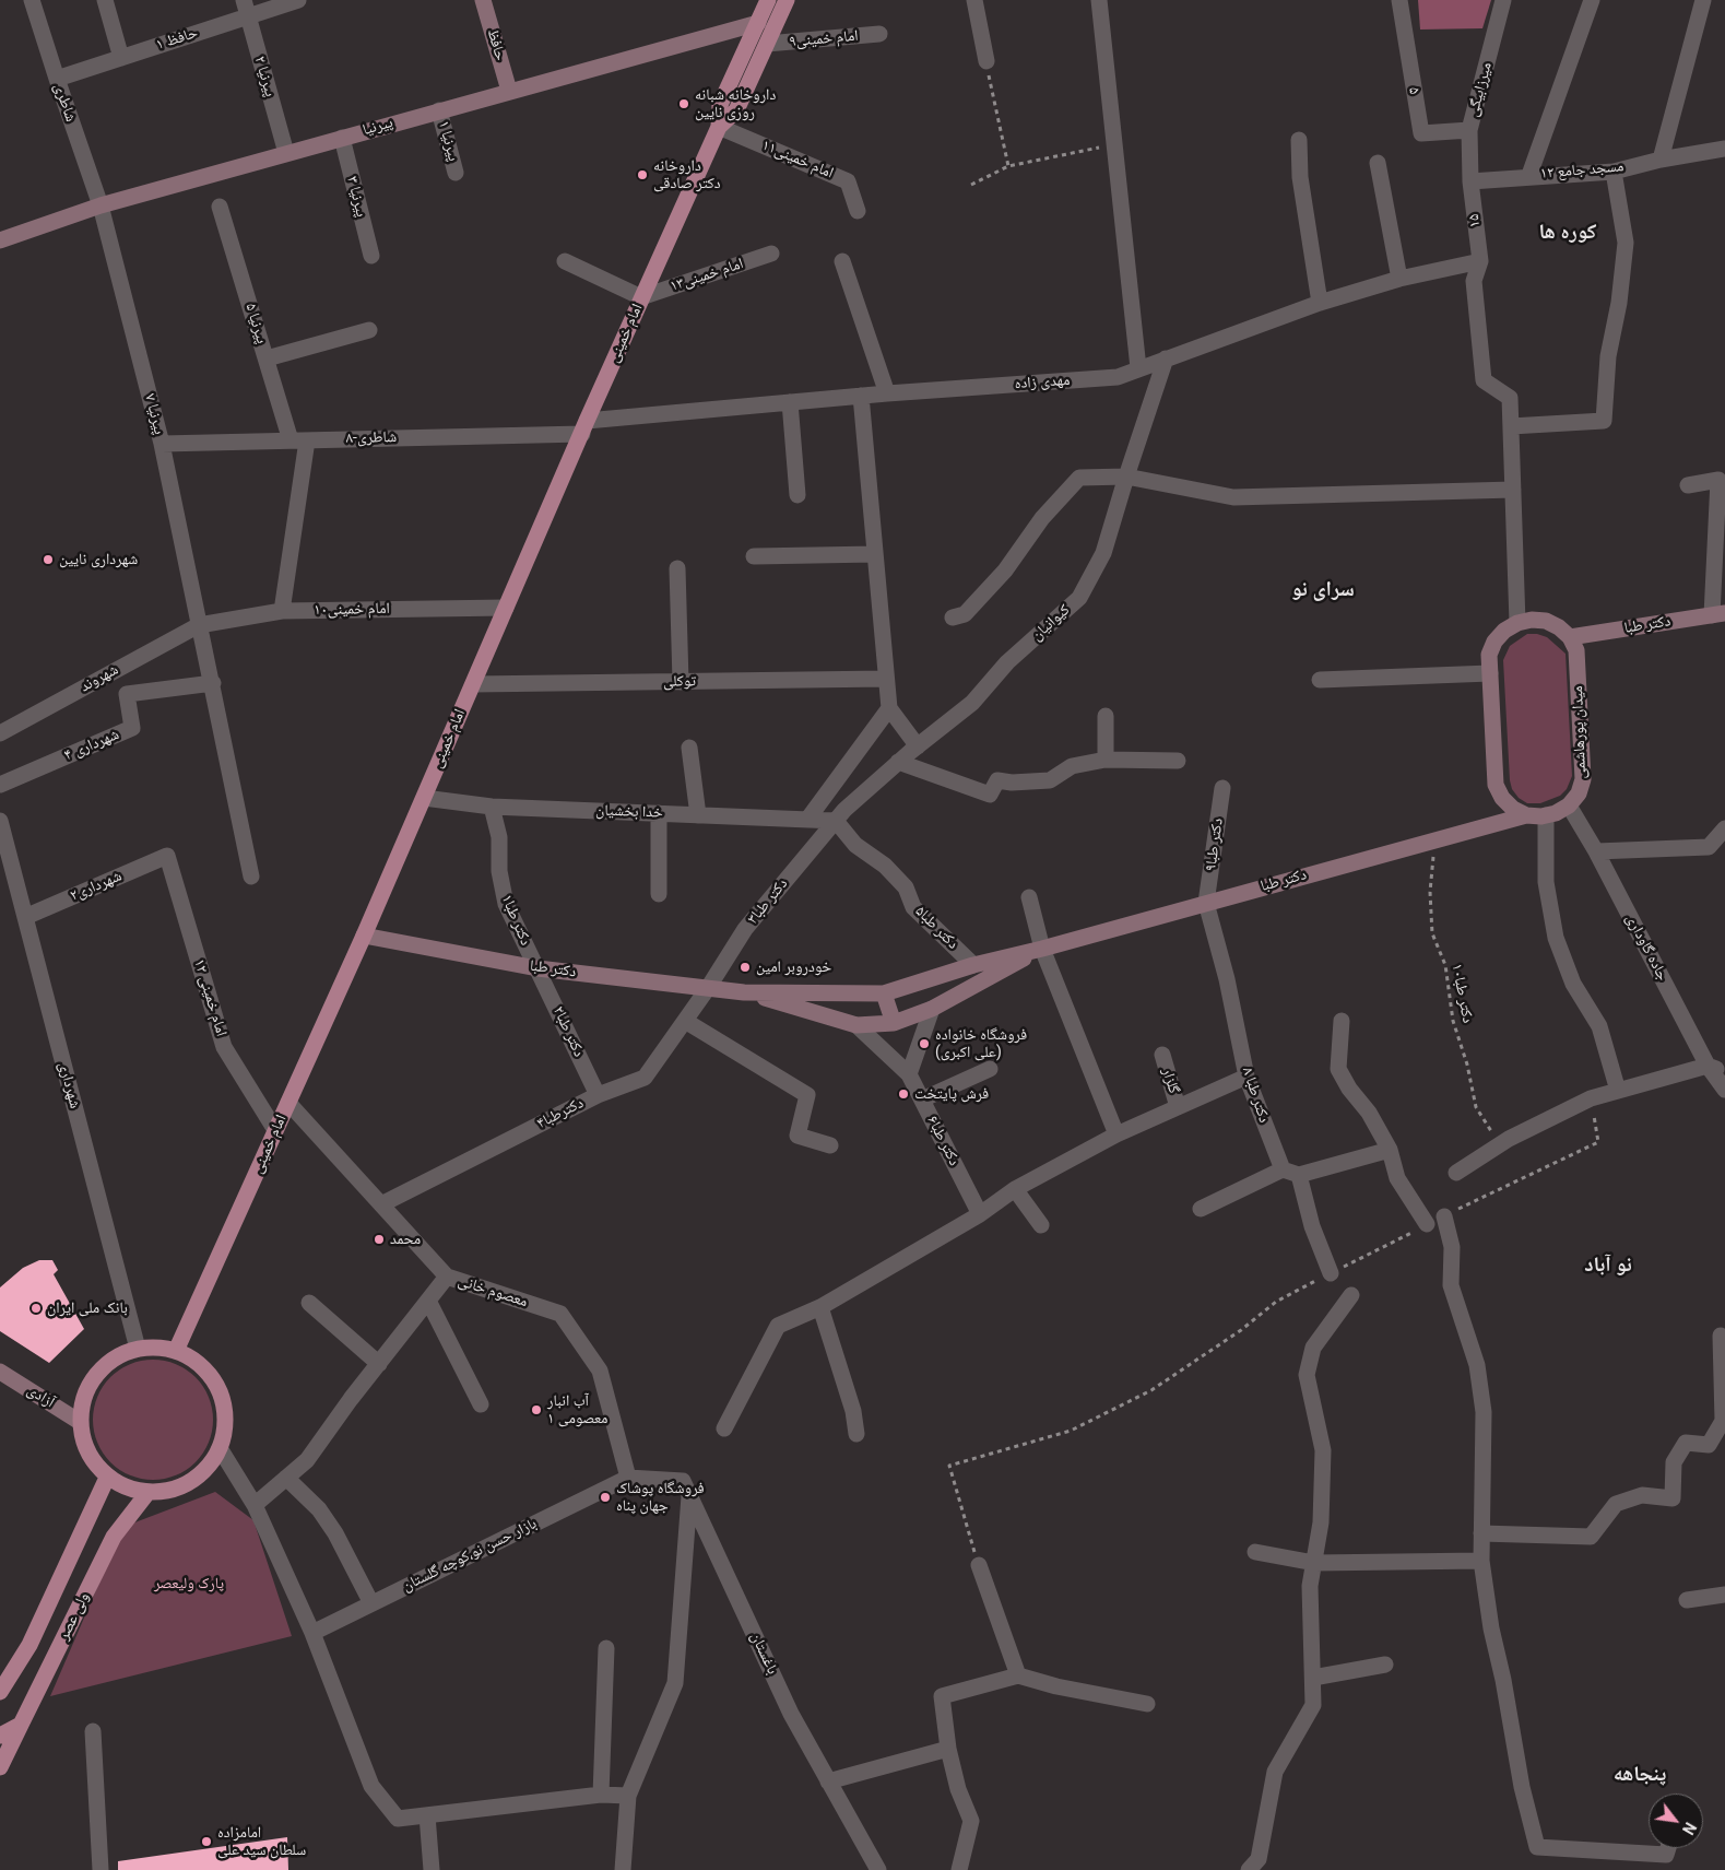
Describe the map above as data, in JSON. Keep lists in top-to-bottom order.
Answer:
{
  "streets": {
    "main road": ["امام خمینی", "ولی عصر"],
    "street": [
      "حافظ ۱",
      "امام خمینی۹",
      "حافظ",
      "پیرنیا ۲",
      "میرزابیگی",
      "۵",
      "شاطری",
      "پیرنیا",
      "پیرنیا ۱",
      "امام خمینی۱۱",
      "مسجد جامع ۱۲",
      "پیرنیا ۳",
      "۱۵",
      "امام خمینی۱۳",
      "پیرنیا ۵",
      "مهدی زاده",
      "پیرنیا ۷",
      "۸-شاطری",
      "امام خمینی۱۰",
      "کیوانیان",
      "دکتر طبا",
      "شهروند",
      "توکلی",
      "میدان پورهاشمی",
      "شهرداری ۴",
      "خدا بخشیان",
      "دکتر طبا۹",
      "شهرداری۲",
      "دکتر طبا۳",
      "دکتر طبا۱",
      "دکتر طبا۵",
      "جاده گاوداری",
      "امام خمینی ۱۲",
      "دکتر طبا۲",
      "گلزار",
      "شهرداری",
      "دکتر طبا ۸",
      "دکترطبا۴",
      "دکتر طبا۶",
      "معصوم خانی",
      "آزادی",
      "بازار حسن نو،کوچه گلستان",
      "باغستان"
    ],
    "path": ["دکتر طبا۱۰"]
  },
  "crossings": [
    ["حافظ ۱", "پیرنیا ۲"],
    ["حافظ ۱", "شاطری"],
    ["امام خمینی۹", "امام خمینی"],
    ["حافظ", "پیرنیا"],
    ["پیرنیا ۲", "پیرنیا"],
    ["میرزابیگی", "۵"],
    ["میرزابیگی", "مسجد جامع ۱۲"],
    ["میرزابیگی", "۱۵"],
    ["شاطری", "پیرنیا"],
    ["شاطری", "پیرنیا ۷"],
    ["پیرنیا", "پیرنیا ۱"],
    ["پیرنیا", "پیرنیا ۳"],
    ["پیرنیا", "امام خمینی"],
    ["پیرنیا", "پیرنیا ۷"],
    ["امام خمینی۱۱", "امام خمینی"],
    ["مسجد جامع ۱۲", "۱۵"],
    ["۱۵", "مهدی زاده"],
    ["امام خمینی۱۳", "امام خمینی"],
    ["پیرنیا ۵", "۸-شاطری"],
    ["امام خمینی", "مهدی زاده"],
    ["امام خمینی", "۸-شاطری"],
    ["امام خمینی", "امام خمینی۱۰"],
    ["امام خمینی", "دکتر طبا"],
    ["امام خمینی", "توکلی"],
    ["امام خمینی", "خدا بخشیان"],
    ["امام خمینی", "امام خمینی ۱۲"],
    ["امام خمینی", "شهرداری"],
    ["امام خمینی", "معصوم خانی"],
    ["امام خمینی", "آزادی"],
    ["امام خمینی", "ولی عصر"],
    ["مهدی زاده", "۸-شاطری"],
    ["مهدی زاده", "کیوانیان"],
    ["پیرنیا ۷", "۸-شاطری"],
    ["پیرنیا ۷", "امام خمینی۱۰"],
    ["پیرنیا ۷", "شهروند"],
    ["پیرنیا ۷", "شهرداری ۴"],
    ["امام خمینی۱۰", "شهروند"],
    ["کیوانیان", "خدا بخشیان"],
    ["کیوانیان", "دکتر طبا۳"],
    ["کیوانیان", "دکتر طبا۵"],
    ["دکتر طبا", "میدان پورهاشمی"],
    ["دکتر طبا", "دکتر طبا۹"],
    ["دکتر طبا", "دکتر طبا۳"],
    ["دکتر طبا", "دکتر طبا۱"],
    ["دکتر طبا", "دکتر طبا۵"],
    ["دکتر طبا", "دکتر طبا۱۰"],
    ["دکتر طبا", "دکتر طبا۲"],
    ["دکتر طبا", "دکتر طبا ۸"],
    ["دکتر طبا", "دکترطبا۴"],
    ["دکتر طبا", "دکتر طبا۶"],
    ["میدان پورهاشمی", "جاده گاوداری"],
    ["خدا بخشیان", "دکتر طبا۳"],
    ["خدا بخشیان", "دکتر طبا۱"],
    ["خدا بخشیان", "دکتر طبا۵"],
    ["دکتر طبا۹", "دکتر طبا ۸"],
    ["شهرداری۲", "امام خمینی ۱۲"],
    ["شهرداری۲", "شهرداری"],
    ["دکتر طبا۳", "دکتر طبا۵"],
    ["دکتر طبا۳", "دکترطبا۴"],
    ["دکتر طبا۱", "دکتر طبا۲"],
    ["دکتر طبا۲", "دکترطبا۴"],
    ["شهرداری", "آزادی"],
    ["شهرداری", "ولی عصر"],
    ["دکترطبا۴", "معصوم خانی"],
    ["معصوم خانی", "بازار حسن نو،کوچه گلستان"],
    ["معصوم خانی", "باغستان"],
    ["آزادی", "ولی عصر"],
    ["بازار حسن نو،کوچه گلستان", "باغستان"]
  ],
  "districts": [
    "کوره ها",
    "سرای نو",
    "نو آباد",
    "پنجاهه"
  ],
  "parks": ["پارک ولیعصر"],
  "places": [
    "داروخانه شبانه روزی نایین",
    "داروخانه دکتر صادقی",
    "شهرداری نایین",
    "خودروبر امین",
    "فروشگاه خانواده (علی اکبری)",
    "فرش پایتخت",
    "محمد",
    "بانک ملی ایران",
    "آب انبار معصومی ۱",
    "فروشگاه پوشاک جهان پناه",
    "امامزاده سلطان سید علی"
  ],
  "north": "bottom right"
}
